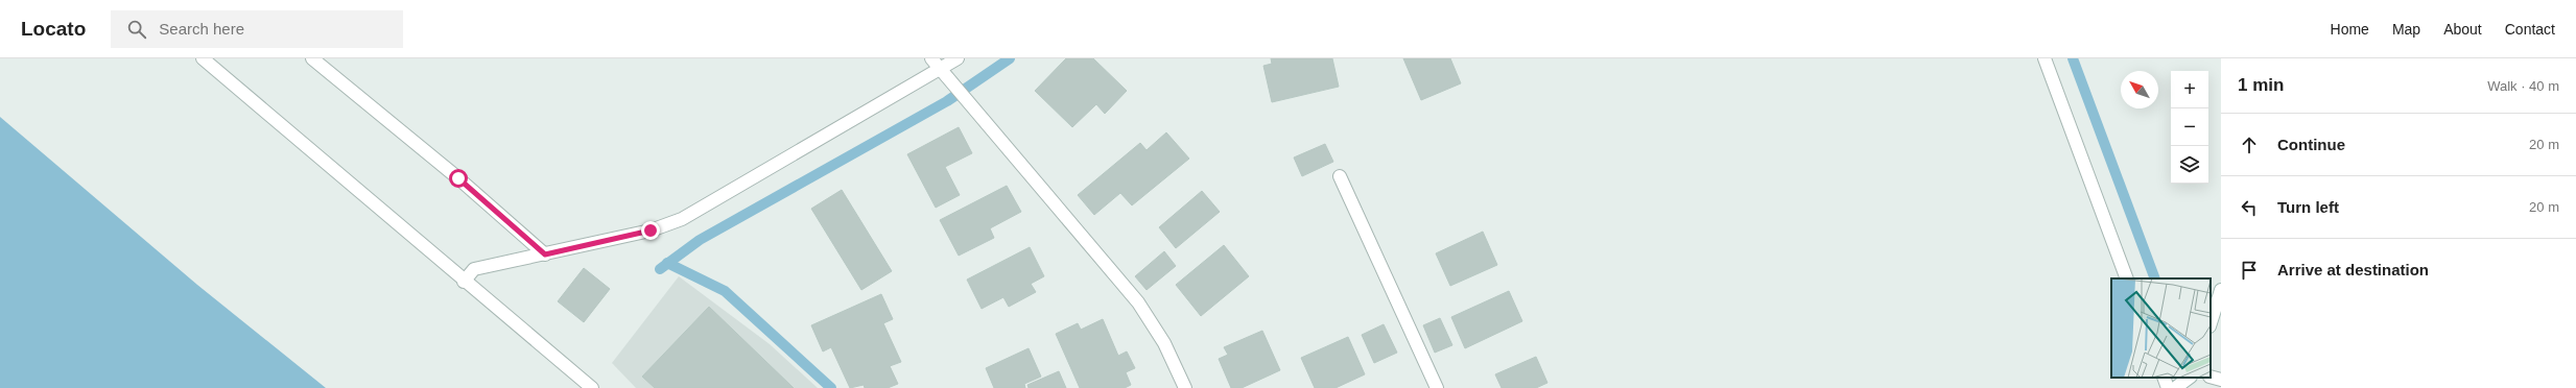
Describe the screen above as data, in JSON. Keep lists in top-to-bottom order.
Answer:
{
  "north": "top left",
  "page": {
    "header": "Locato",
    "search": "Search here",
    "nav": [
      "Home",
      "Map",
      "About",
      "Contact"
    ],
    "heading": ["1 min", "Walk · 40 m"],
    "map_buttons": ["+", "−"],
    "list": [
      ["Continue", "20 m"],
      ["Turn left", "20 m"],
      "Arrive at destination"
    ]
  }
}
